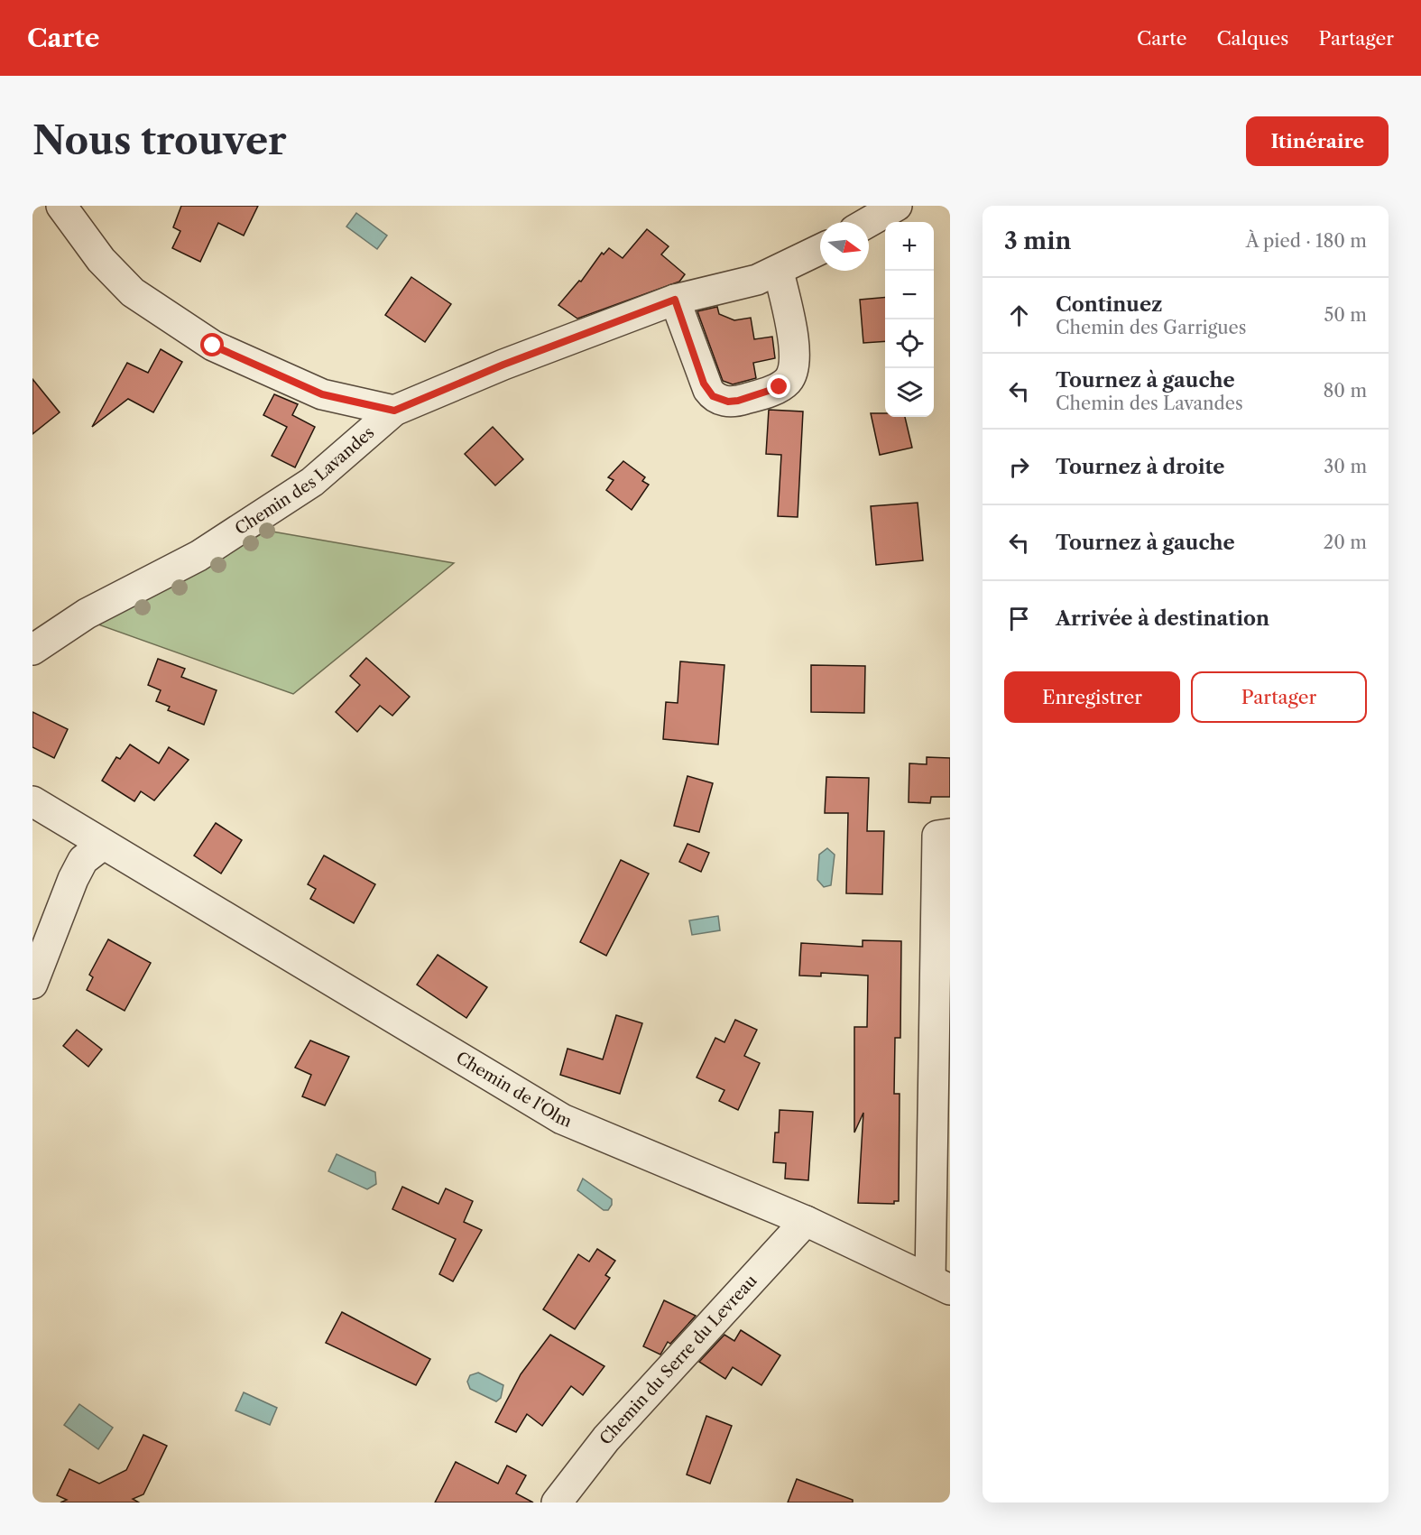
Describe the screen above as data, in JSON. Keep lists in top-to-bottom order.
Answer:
{
  "streets": {
    "street": ["Chemin des Lavandes", "Chemin de l'Olm", "Chemin du Serre du Levreau"]
  },
  "crossings": [
    ["Chemin de l'Olm", "Chemin du Serre du Levreau"]
  ],
  "north": "right",
  "page": {
    "header": "Carte",
    "nav": ["Carte", "Calques", "Partager"],
    "buttons": [
      "Itinéraire",
      ["Enregistrer", "Partager"]
    ],
    "title": "Nous trouver",
    "heading": ["3 min", "À pied · 180 m"],
    "map_buttons": ["+", "−"],
    "list": [
      ["Continuez", "Chemin des Garrigues", "50 m"],
      ["Tournez à gauche", "Chemin des Lavandes", "80 m"],
      ["Tournez à droite", "30 m"],
      ["Tournez à gauche", "20 m"],
      "Arrivée à destination"
    ]
  }
}
